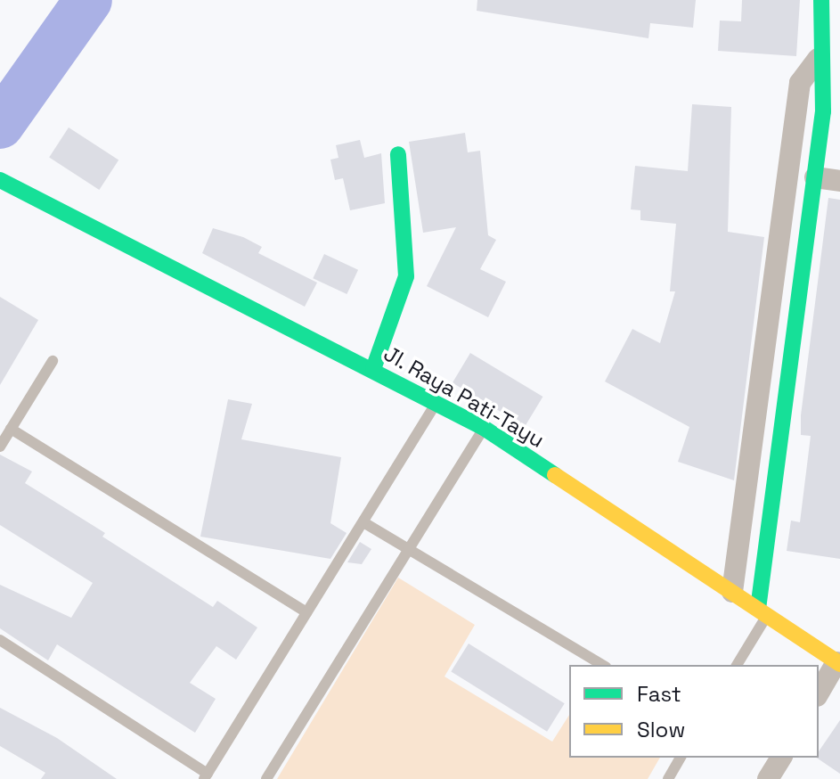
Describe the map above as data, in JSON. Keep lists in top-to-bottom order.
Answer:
{
  "streets": {
    "main road": ["Jl. Raya Pati-Tayu"]
  },
  "legend": ["Fast", "Slow"]
}
